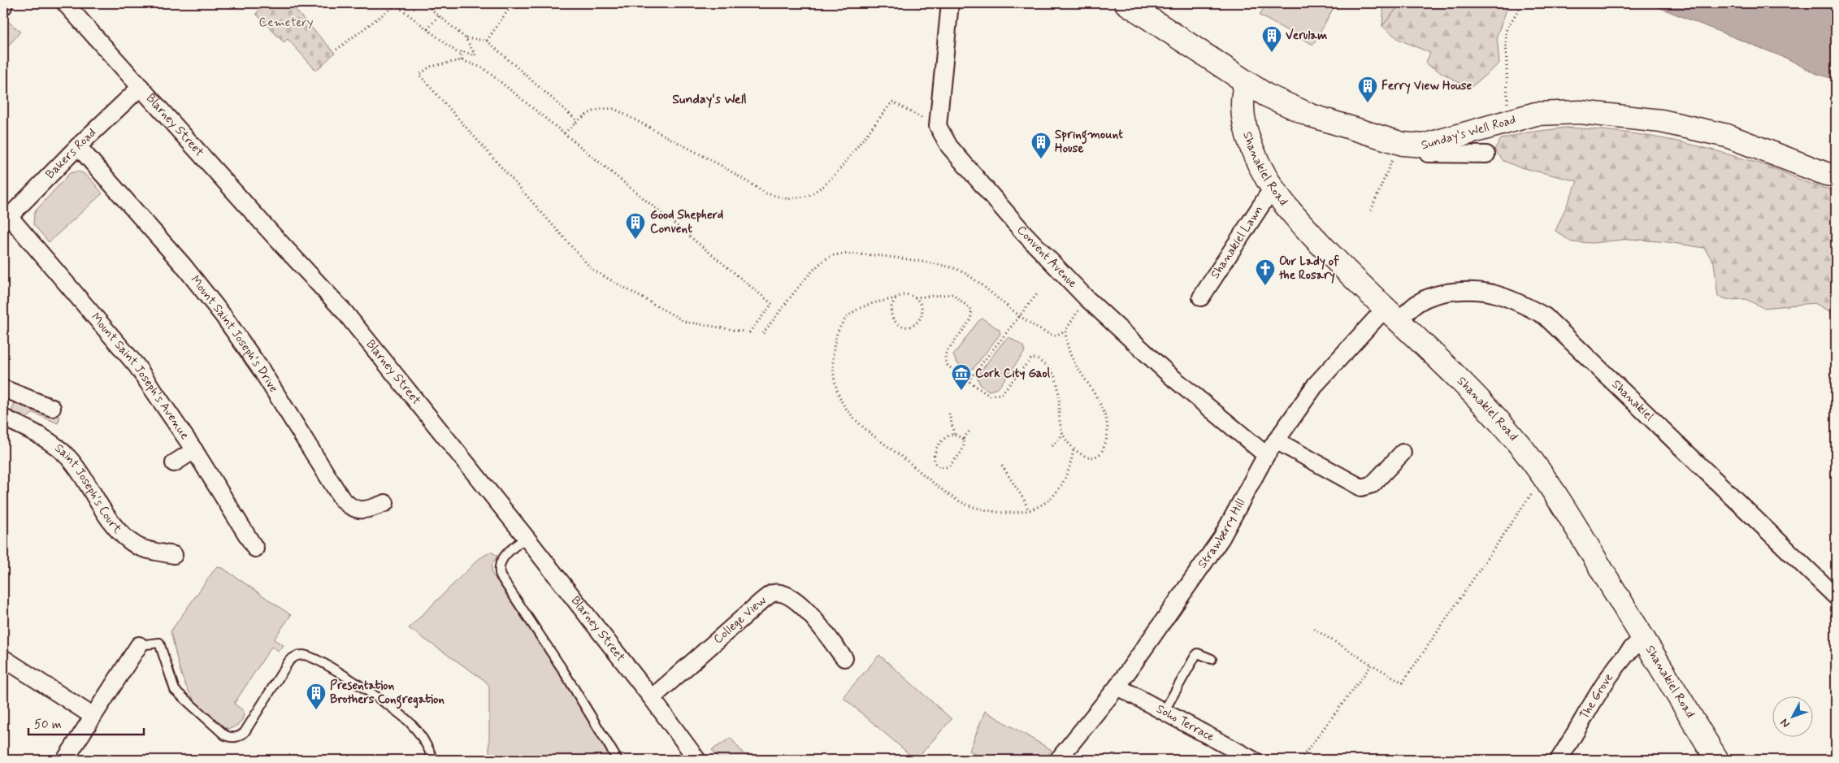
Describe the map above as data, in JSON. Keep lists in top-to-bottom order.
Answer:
{
  "streets": {
    "street": [
      "Blarney Street",
      "Sunday's Well Road",
      "Bakers Road",
      "Shanakiel Road",
      "Shanakiel Lawn",
      "Convent Avenue",
      "Mount Saint Joseph's Drive",
      "Mount Saint Joseph's Avenue",
      "Shanakiel",
      "Saint Joseph's Court",
      "Strawberry Hill",
      "College View",
      "The Grove",
      "Soho Terrace"
    ]
  },
  "crossings": [
    ["Blarney Street", "Bakers Road"],
    ["Blarney Street", "College View"],
    ["Sunday's Well Road", "Shanakiel Road"],
    ["Bakers Road", "Mount Saint Joseph's Drive"],
    ["Bakers Road", "Mount Saint Joseph's Avenue"],
    ["Shanakiel Road", "Shanakiel Lawn"],
    ["Shanakiel Road", "Shanakiel"],
    ["Shanakiel Road", "Strawberry Hill"],
    ["Shanakiel Road", "The Grove"],
    ["Convent Avenue", "Strawberry Hill"],
    ["Shanakiel", "Strawberry Hill"],
    ["Strawberry Hill", "Soho Terrace"]
  ],
  "districts": ["Sunday's Well"],
  "parks": ["Cemetery"],
  "places": {
    "building": [
      "Verulam",
      "Ferry View House",
      "Springmount House",
      "Good Shepherd Convent",
      "Presentation Brothers Congregation"
    ],
    "church": ["Our Lady of the Rosary"],
    "museum": ["Cork City Gaol"]
  },
  "scale_bar": "50 m",
  "north": "bottom left"
}
